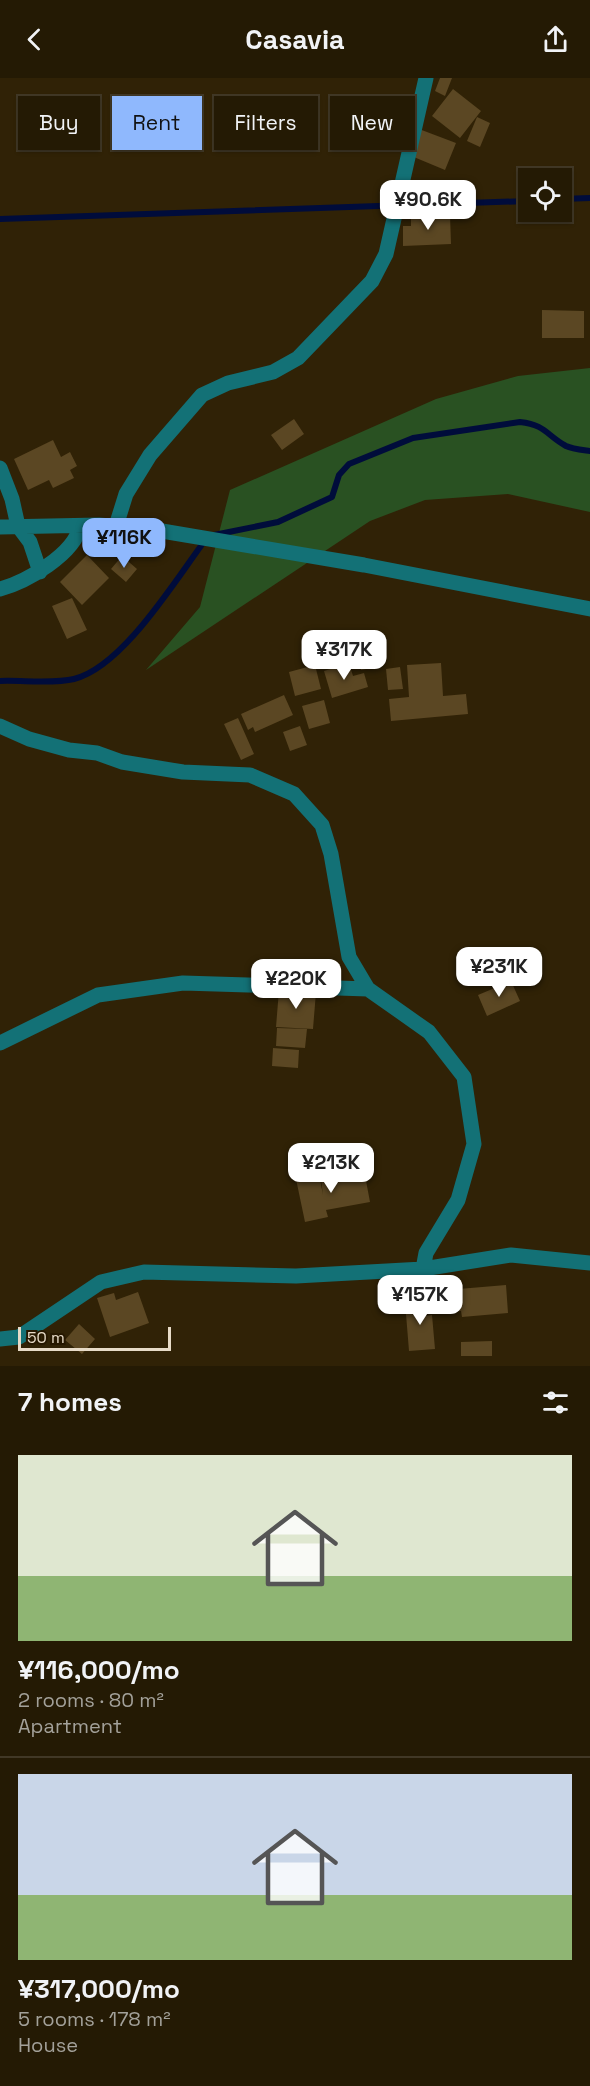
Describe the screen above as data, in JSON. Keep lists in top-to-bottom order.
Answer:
{
  "scale_bar": "50 m",
  "page": {
    "header": "Casavia",
    "chip": [
      "Buy",
      "Rent",
      "Filters",
      "New"
    ],
    "price": [
      "¥90.6K",
      "¥116K",
      "¥317K",
      "¥231K",
      "¥220K",
      "¥213K",
      "¥157K"
    ],
    "scale": "50 m",
    "heading": "7 homes",
    "list": [
      {
        "name": "¥116,000/mo",
        "note": "2 rooms · 80 m² · Apartment"
      },
      {
        "name": "¥317,000/mo",
        "note": "5 rooms · 178 m² · House"
      }
    ]
  }
}
